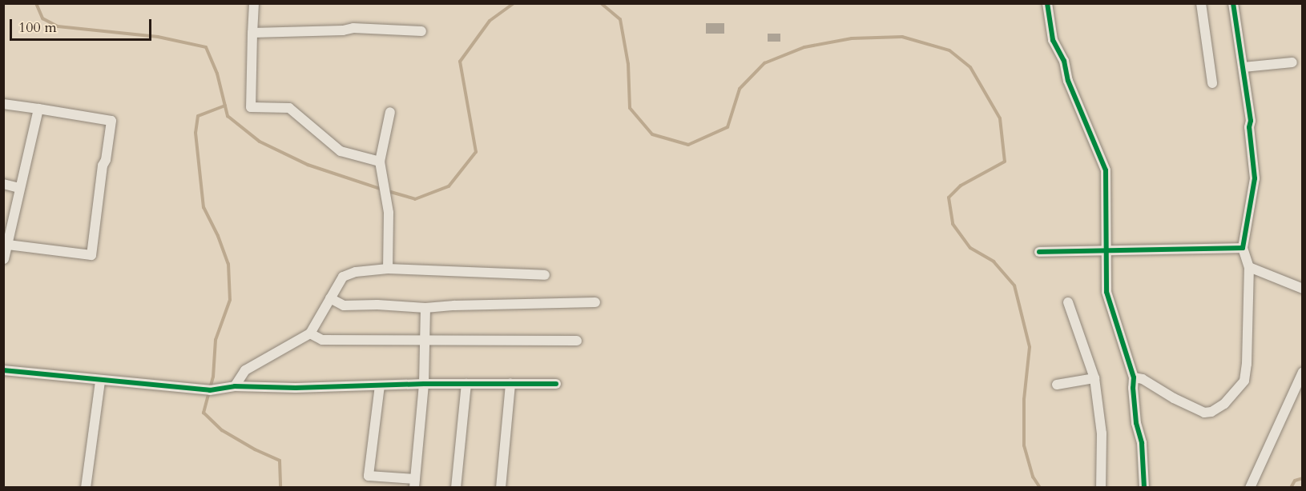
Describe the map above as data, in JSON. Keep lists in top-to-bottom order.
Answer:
{
  "scale_bar": "100 m"
}
